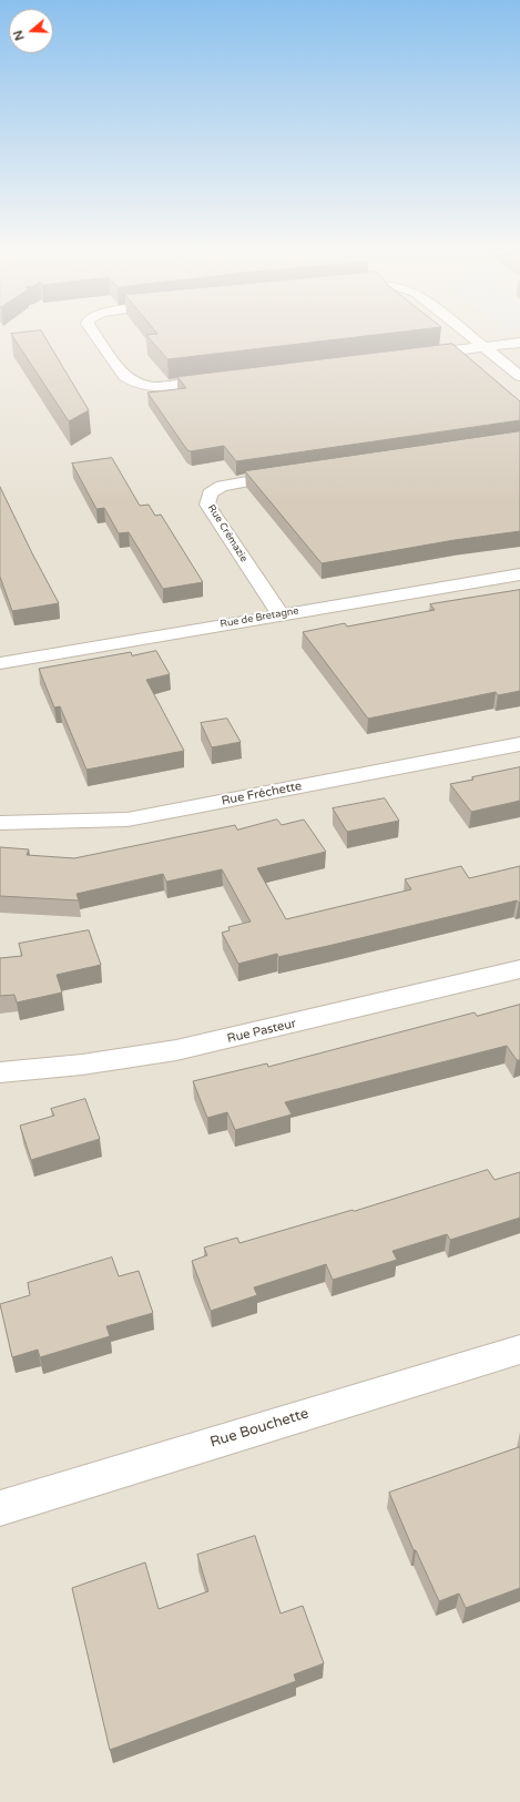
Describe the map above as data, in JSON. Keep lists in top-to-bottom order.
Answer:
{
  "streets": {
    "street": [
      "Rue Crémazie",
      "Rue de Bretagne",
      "Rue Fréchette",
      "Rue Pasteur",
      "Rue Bouchette"
    ]
  },
  "crossings": [
    ["Rue Crémazie", "Rue de Bretagne"]
  ],
  "north": "left"
}
